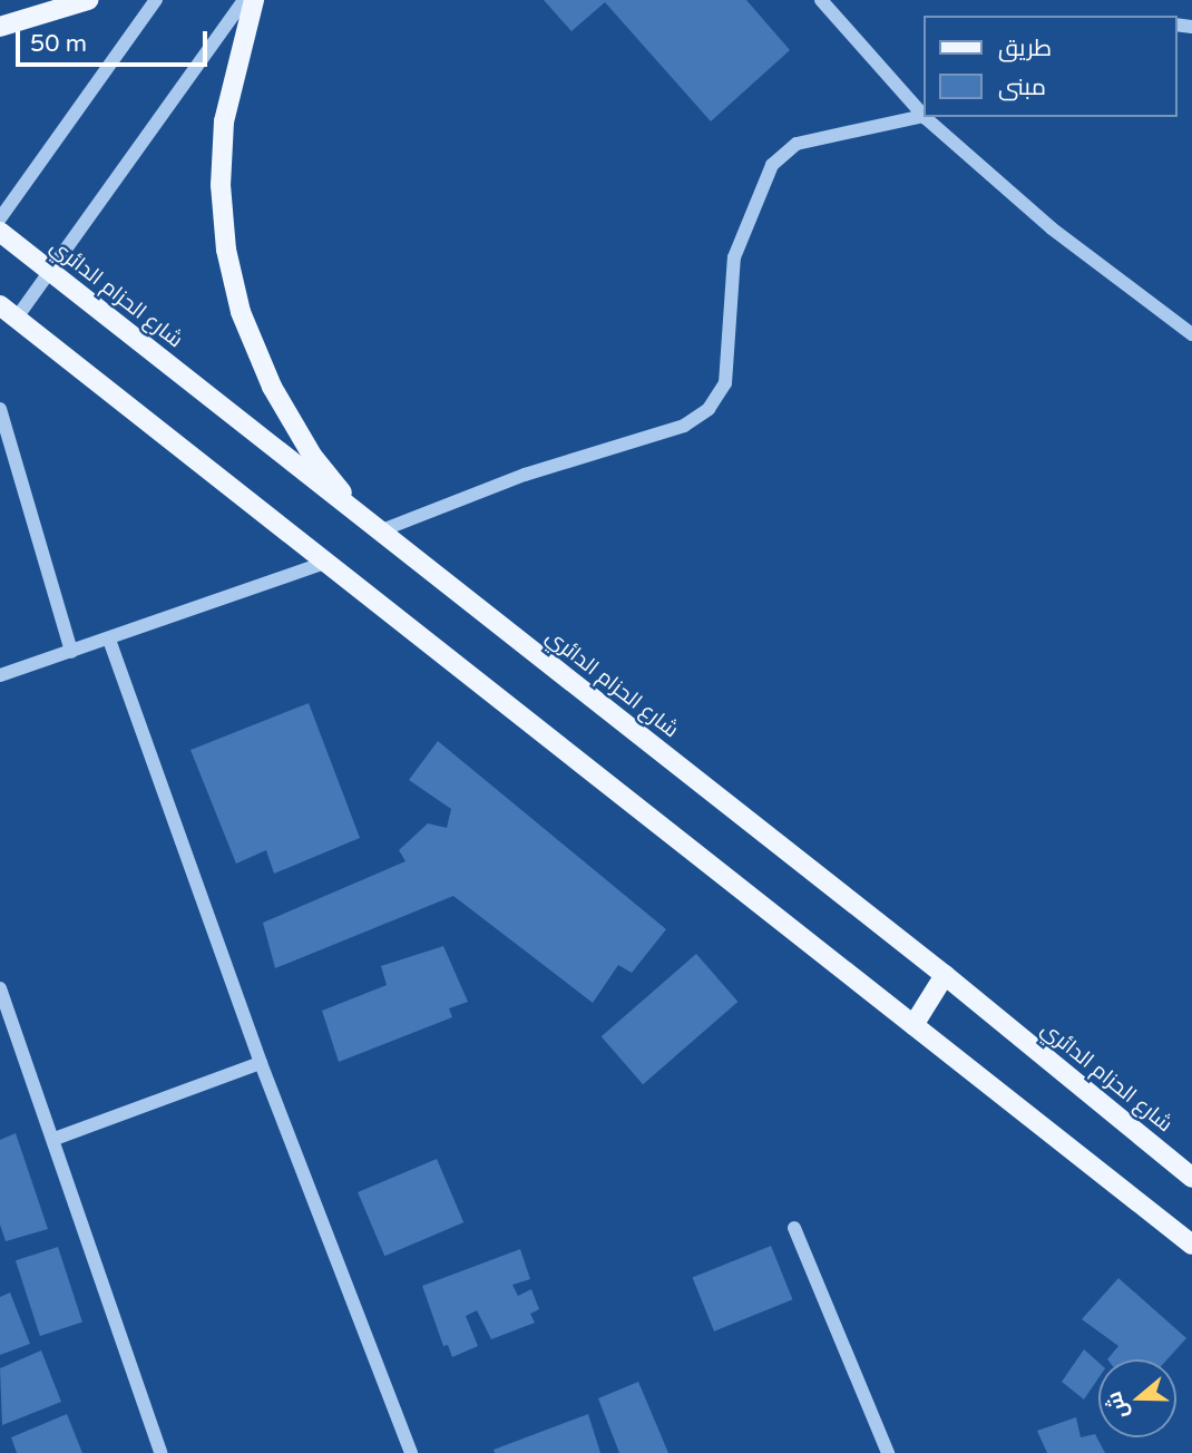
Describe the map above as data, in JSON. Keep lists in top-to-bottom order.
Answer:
{
  "streets": {
    "main road": ["شارع الحزام الدائري"]
  },
  "legend": ["طريق", "مبنى"],
  "scale_bar": "50 m",
  "north": "left"
}
